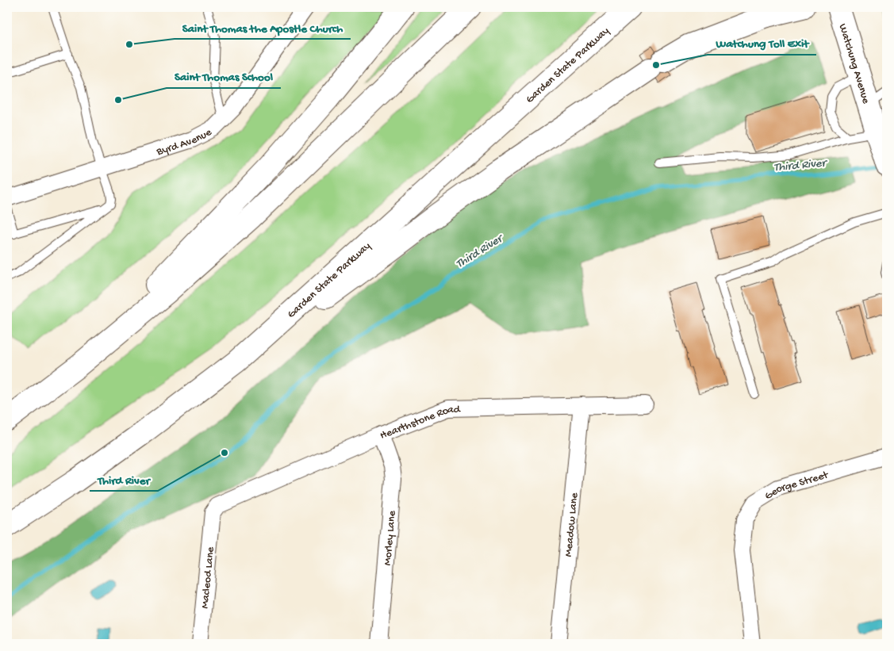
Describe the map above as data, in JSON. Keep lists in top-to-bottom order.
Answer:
{
  "streets": {
    "main road": ["Garden State Parkway", "Watchung Avenue"],
    "street": [
      "Byrd Avenue",
      "Hearthstone Road",
      "George Street",
      "Meadow Lane",
      "Morley Lane",
      "Macleod Lane"
    ]
  },
  "crossings": [
    ["Hearthstone Road", "Meadow Lane"],
    ["Hearthstone Road", "Morley Lane"],
    ["Hearthstone Road", "Macleod Lane"]
  ],
  "water": ["Third River"],
  "places": [
    "Saint Thomas the Apostle Church",
    "Watchung Toll Exit",
    "Saint Thomas School",
    "Third River"
  ]
}
